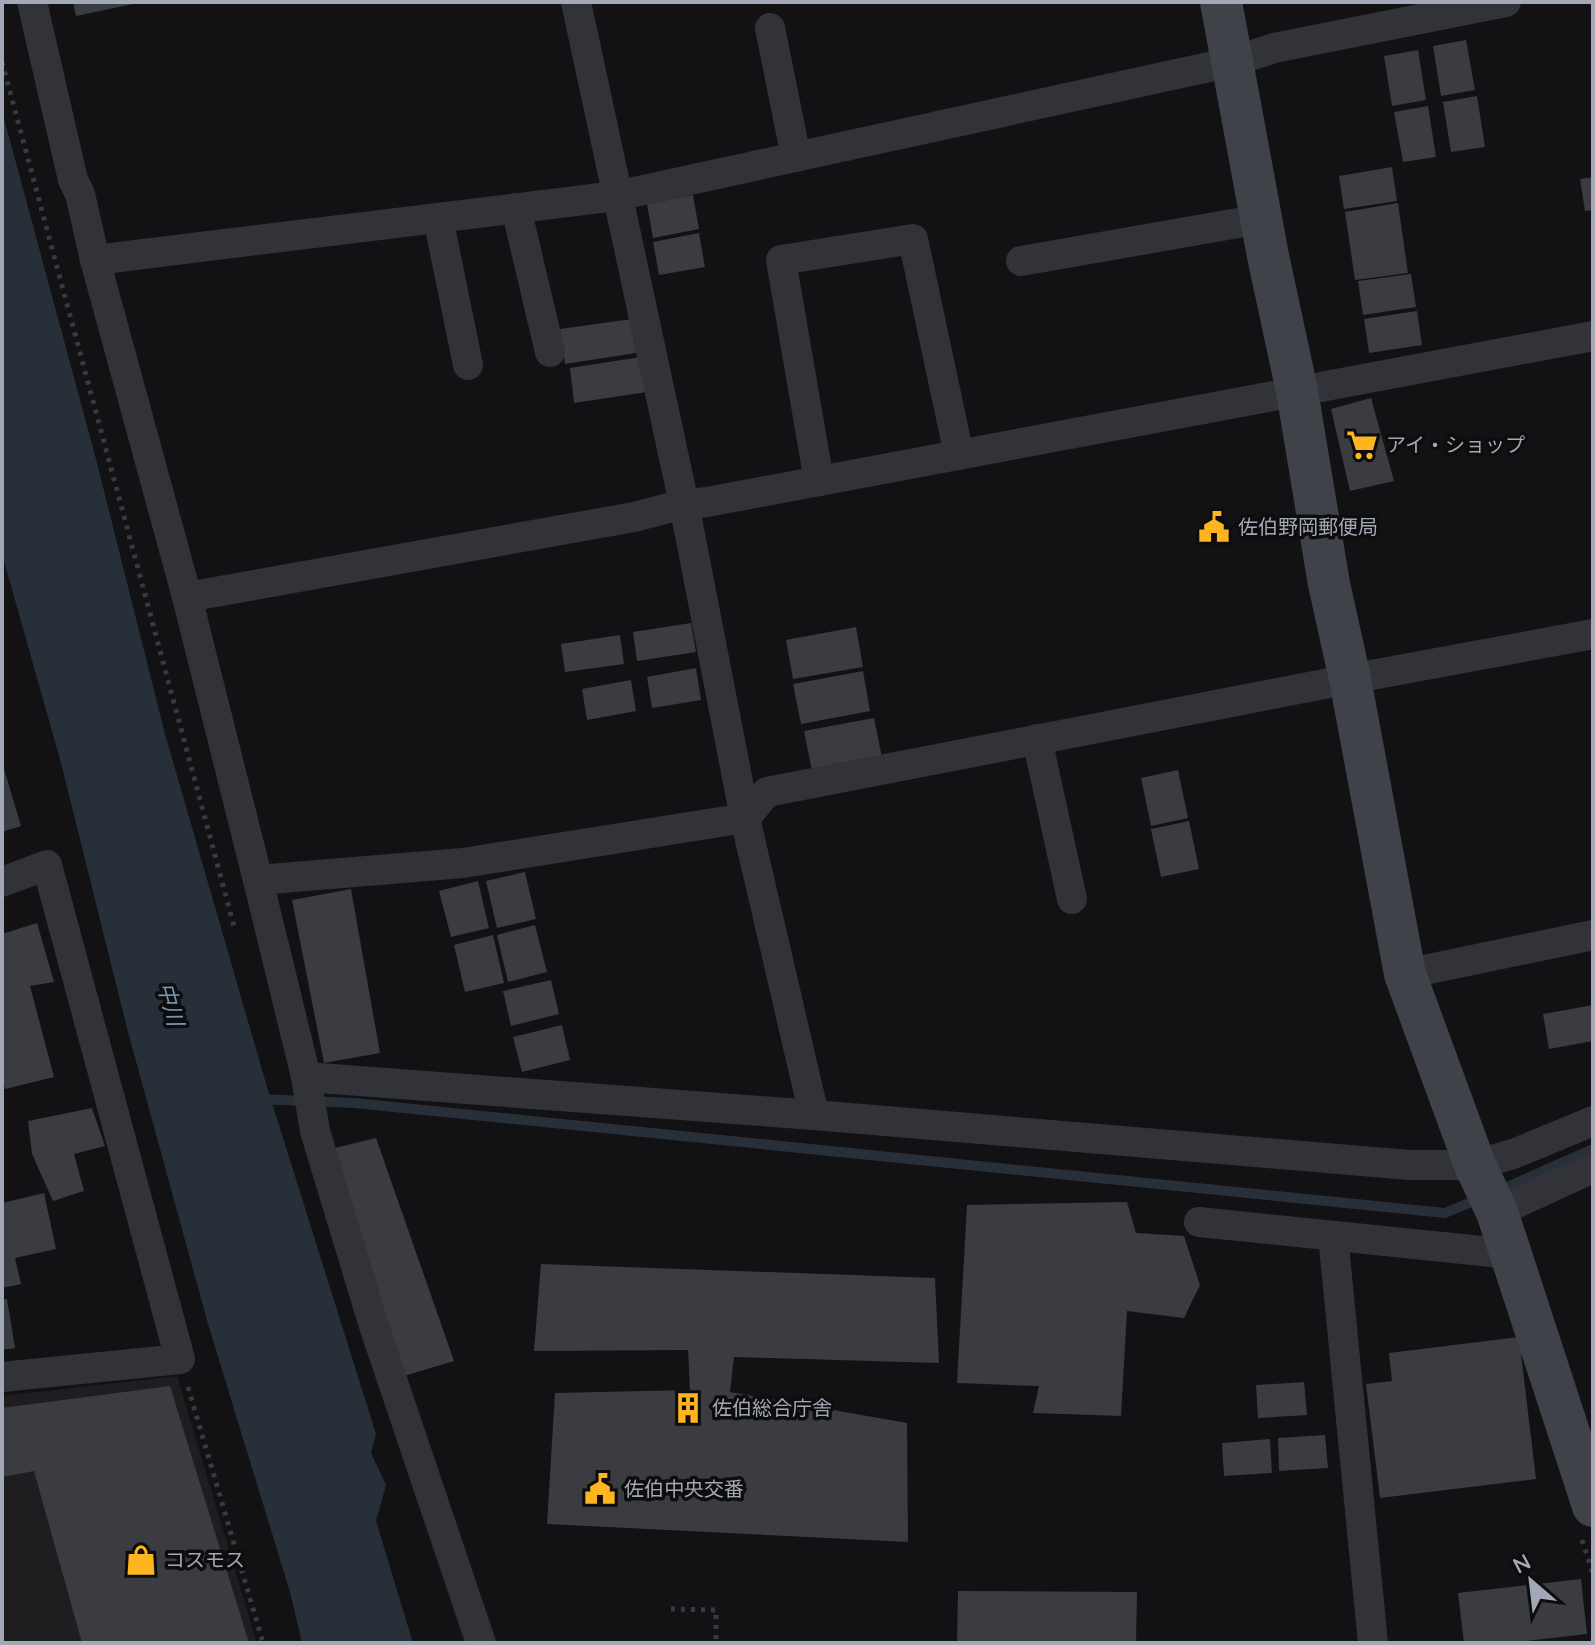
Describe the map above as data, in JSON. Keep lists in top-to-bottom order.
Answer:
{
  "water": ["中川"],
  "places": {
    "supermarket": ["アイ・ショップ"],
    "public building": ["佐伯野岡郵便局", "佐伯中央交番"],
    "building": ["佐伯総合庁舎"],
    "shop": ["コスモス"]
  },
  "north": "top left"
}
